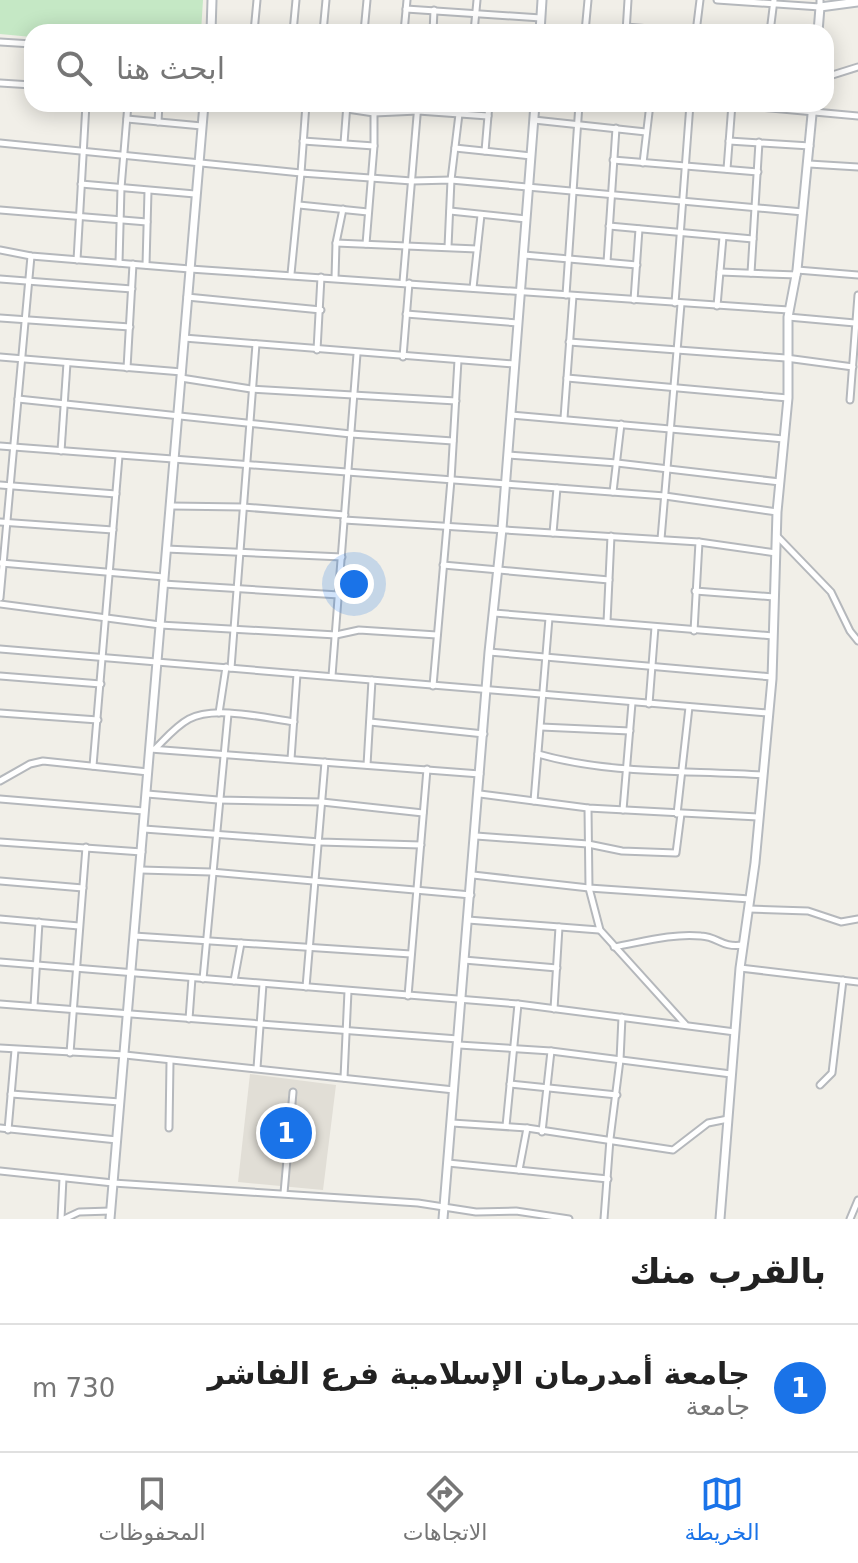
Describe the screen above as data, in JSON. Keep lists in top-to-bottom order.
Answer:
{
  "page": {
    "search": "ابحث هنا",
    "pins": "1",
    "heading": "بالقرب منك",
    "list": [
      {
        "mark": "1",
        "name": "جامعة أمدرمان الإسلامية فرع الفاشر",
        "note": "جامعة",
        "value": "730 m"
      }
    ],
    "nav": ["الخريطة", "الاتجاهات", "المحفوظات"]
  }
}
